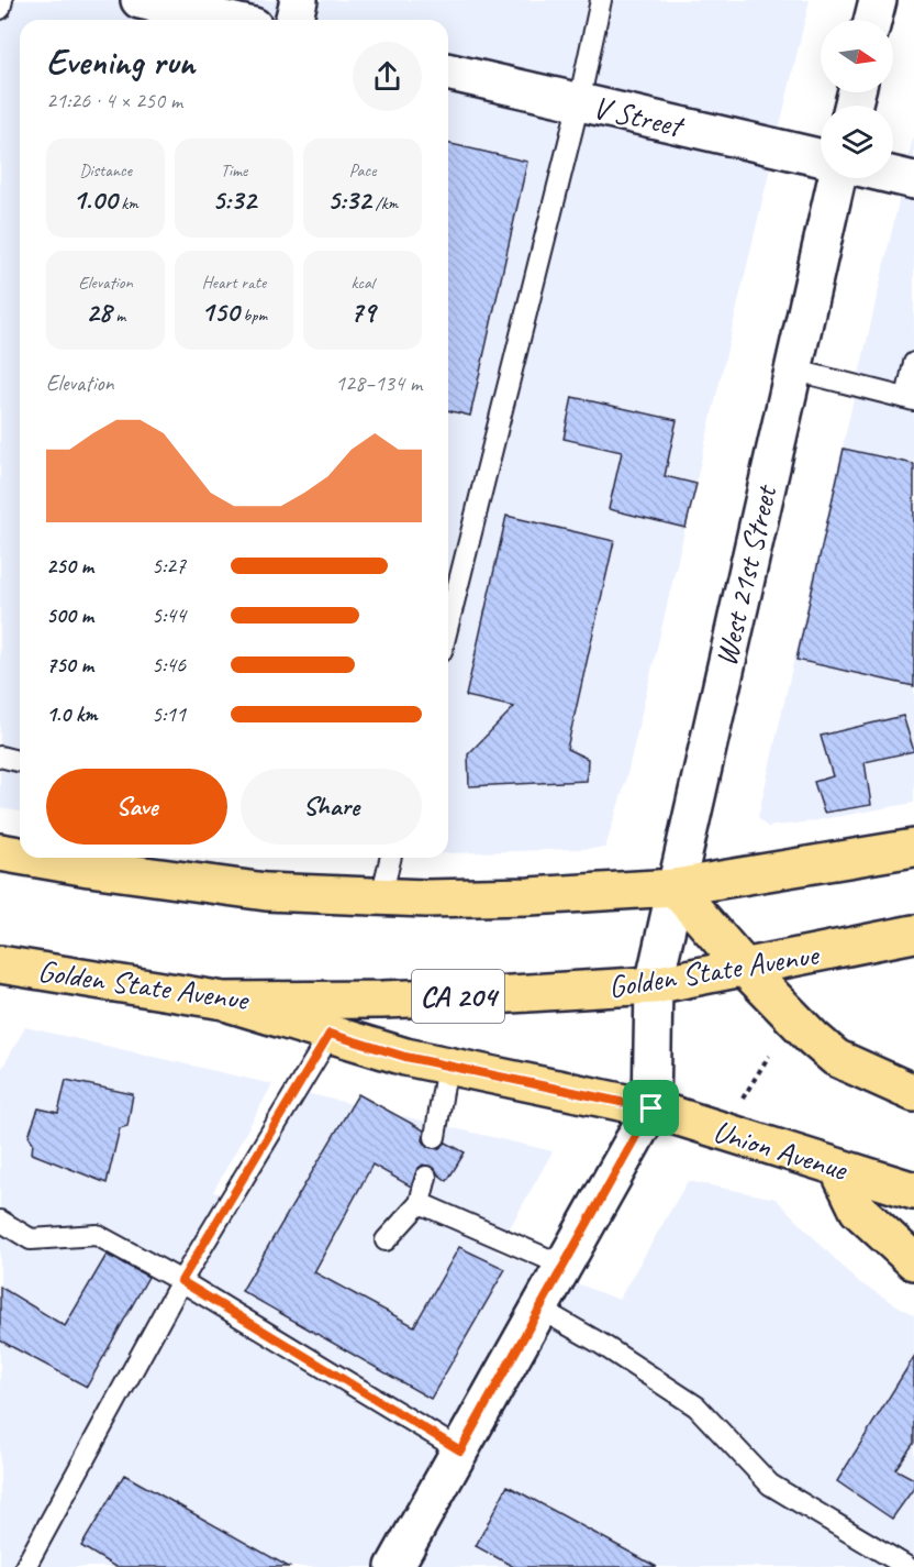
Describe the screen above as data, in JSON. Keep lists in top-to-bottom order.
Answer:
{
  "streets": {
    "main road": ["Golden State Avenue", "CA 204", "Union Avenue"],
    "street": ["V Street", "West 21st Street"]
  },
  "crossings": [
    ["West 21st Street", "Golden State Avenue"],
    ["West 21st Street", "Union Avenue"],
    ["Golden State Avenue", "Union Avenue"]
  ],
  "north": "right",
  "page": {
    "heading": ["Evening run", "21:26 · 4 × 250 m"],
    "stats": [
      ["Distance", "1.00 km"],
      ["Time", "5:32"],
      ["Pace", "5:32 /km"],
      ["Elevation", "28 m"],
      ["Heart rate", "150 bpm"],
      ["kcal", "79"]
    ],
    "chart": ["Elevation", "128–134 m"],
    "list": [
      {
        "name": "250 m",
        "note": "5:27"
      },
      {
        "name": "500 m",
        "note": "5:44"
      },
      {
        "name": "750 m",
        "note": "5:46"
      },
      {
        "name": "1.0 km",
        "note": "5:11"
      }
    ],
    "buttons": ["Save", "Share"]
  }
}
